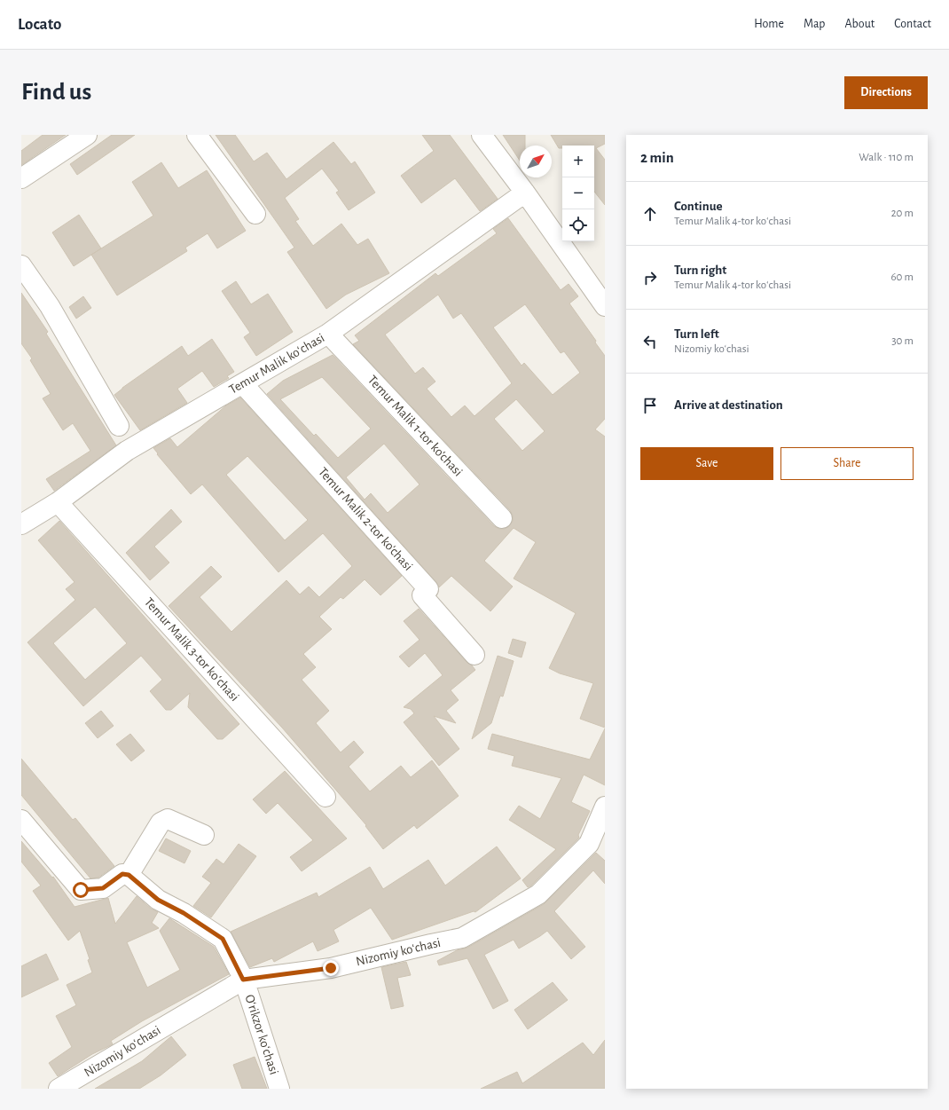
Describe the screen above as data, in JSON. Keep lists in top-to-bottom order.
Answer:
{
  "streets": {
    "street": [
      "Temur Malik koʻchasi",
      "Temur Malik 1-tor ko‘chasi",
      "Temur Malik 2-tor ko‘chasi",
      "Temur Malik 3-tor koʻchasi",
      "Nizomiy koʻchasi",
      "Oʻrikzor koʻchasi"
    ]
  },
  "crossings": [
    ["Temur Malik koʻchasi", "Temur Malik 1-tor ko‘chasi"],
    ["Temur Malik koʻchasi", "Temur Malik 2-tor ko‘chasi"],
    ["Temur Malik koʻchasi", "Temur Malik 3-tor koʻchasi"],
    ["Nizomiy koʻchasi", "Oʻrikzor koʻchasi"]
  ],
  "north": "top right",
  "page": {
    "header": "Locato",
    "nav": [
      "Home",
      "Map",
      "About",
      "Contact"
    ],
    "buttons": [
      "Directions",
      ["Save", "Share"]
    ],
    "title": "Find us",
    "heading": ["2 min", "Walk · 110 m"],
    "map_buttons": ["+", "−"],
    "list": [
      ["Continue", "Temur Malik 4-tor koʻchasi", "20 m"],
      ["Turn right", "Temur Malik 4-tor koʻchasi", "60 m"],
      ["Turn left", "Nizomiy koʻchasi", "30 m"],
      "Arrive at destination"
    ]
  }
}
